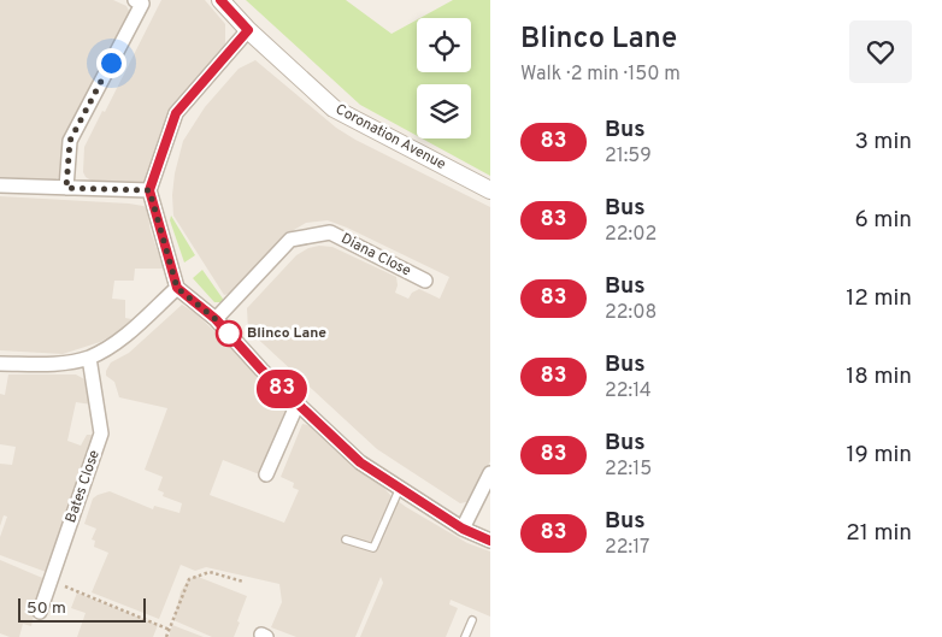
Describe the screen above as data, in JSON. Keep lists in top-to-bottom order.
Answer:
{
  "streets": {
    "street": ["Coronation Avenue", "Diana Close", "Bates Close"]
  },
  "places": ["Blinco Lane"],
  "lines": ["bus line 83"],
  "scale_bar": "50 m",
  "page": {
    "on_map": "83",
    "heading": ["Blinco Lane", "Walk · 2 min · 150 m"],
    "list": [
      {
        "mark": "83",
        "name": "Bus",
        "note": "21:59",
        "value": "3 min"
      },
      {
        "mark": "83",
        "name": "Bus",
        "note": "22:02",
        "value": "6 min"
      },
      {
        "mark": "83",
        "name": "Bus",
        "note": "22:08",
        "value": "12 min"
      },
      {
        "mark": "83",
        "name": "Bus",
        "note": "22:14",
        "value": "18 min"
      },
      {
        "mark": "83",
        "name": "Bus",
        "note": "22:15",
        "value": "19 min"
      },
      {
        "mark": "83",
        "name": "Bus",
        "note": "22:17",
        "value": "21 min"
      }
    ],
    "scale": "50 m"
  }
}
